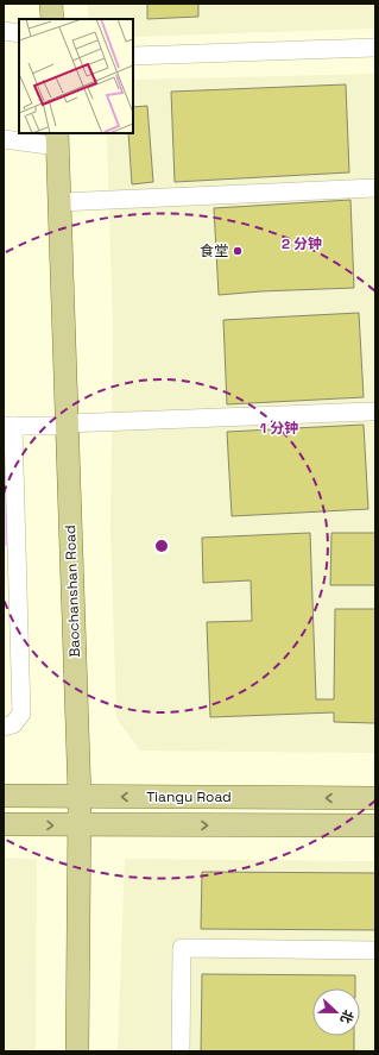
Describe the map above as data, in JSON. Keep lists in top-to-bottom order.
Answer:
{
  "streets": {
    "main road": ["Baochanshan Road", "Tiangu Road"]
  },
  "crossings": [
    ["Baochanshan Road", "Tiangu Road"]
  ],
  "places": ["食堂"],
  "north": "right",
  "rings": ["2 分钟", "1 分钟"]
}
